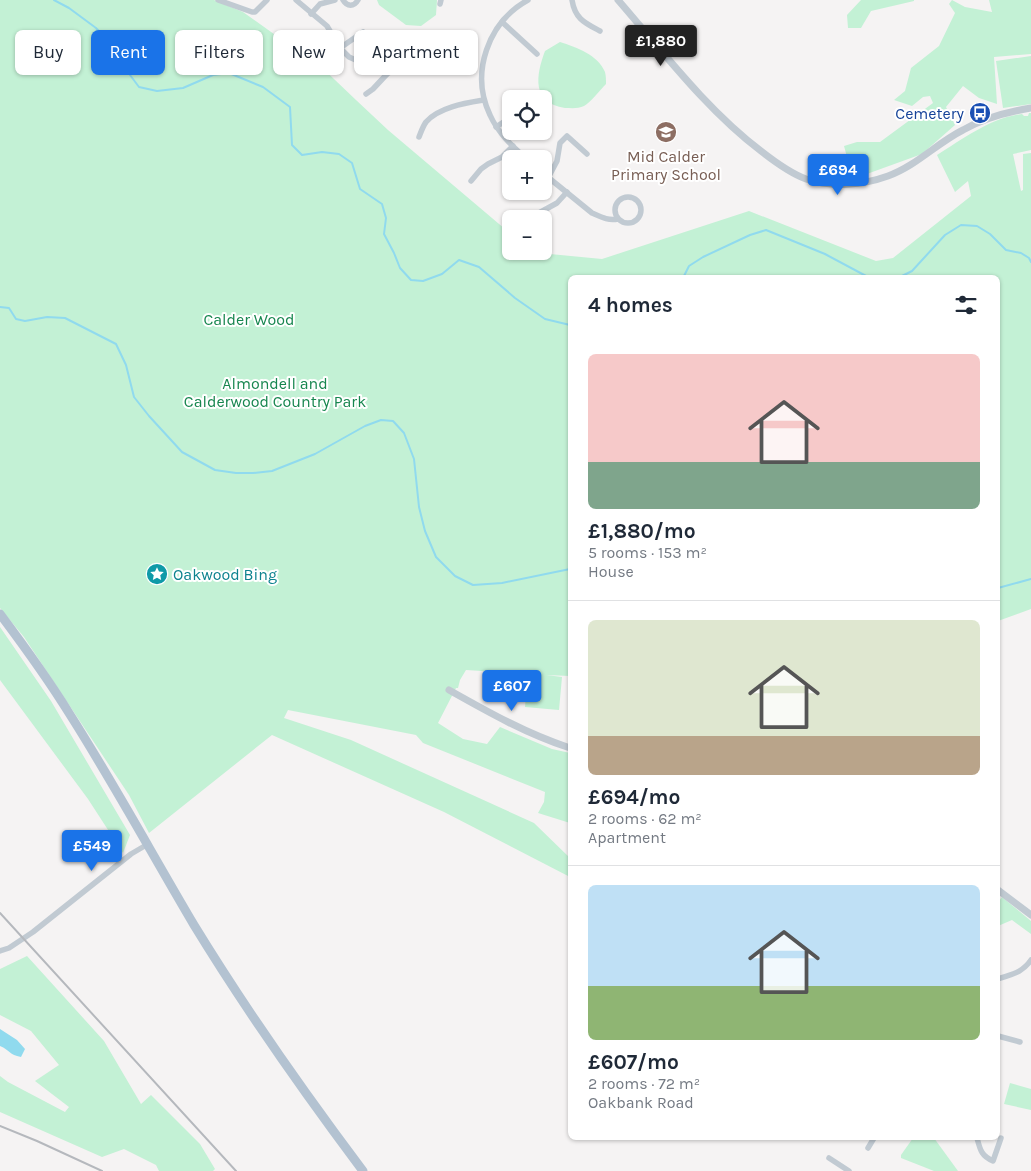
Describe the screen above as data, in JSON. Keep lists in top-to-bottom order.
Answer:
{
  "parks": ["Calder Wood", "Almondell and Calderwood Country Park"],
  "places": {
    "bus stop": ["Cemetery"],
    "school or university": ["Mid Calder Primary School"],
    "place": ["Oakwood Bing"]
  },
  "page": {
    "price": [
      "£1,880",
      "£694",
      "£607",
      "£549"
    ],
    "chip": [
      "Buy",
      "Rent",
      "Filters",
      "New",
      "Apartment"
    ],
    "map_buttons": ["+", "−"],
    "heading": "4 homes",
    "list": [
      {
        "name": "£1,880/mo",
        "note": "5 rooms · 153 m² · House"
      },
      {
        "name": "£694/mo",
        "note": "2 rooms · 62 m² · Apartment"
      },
      {
        "name": "£607/mo",
        "note": "2 rooms · 72 m² · Oakbank Road"
      }
    ]
  }
}
